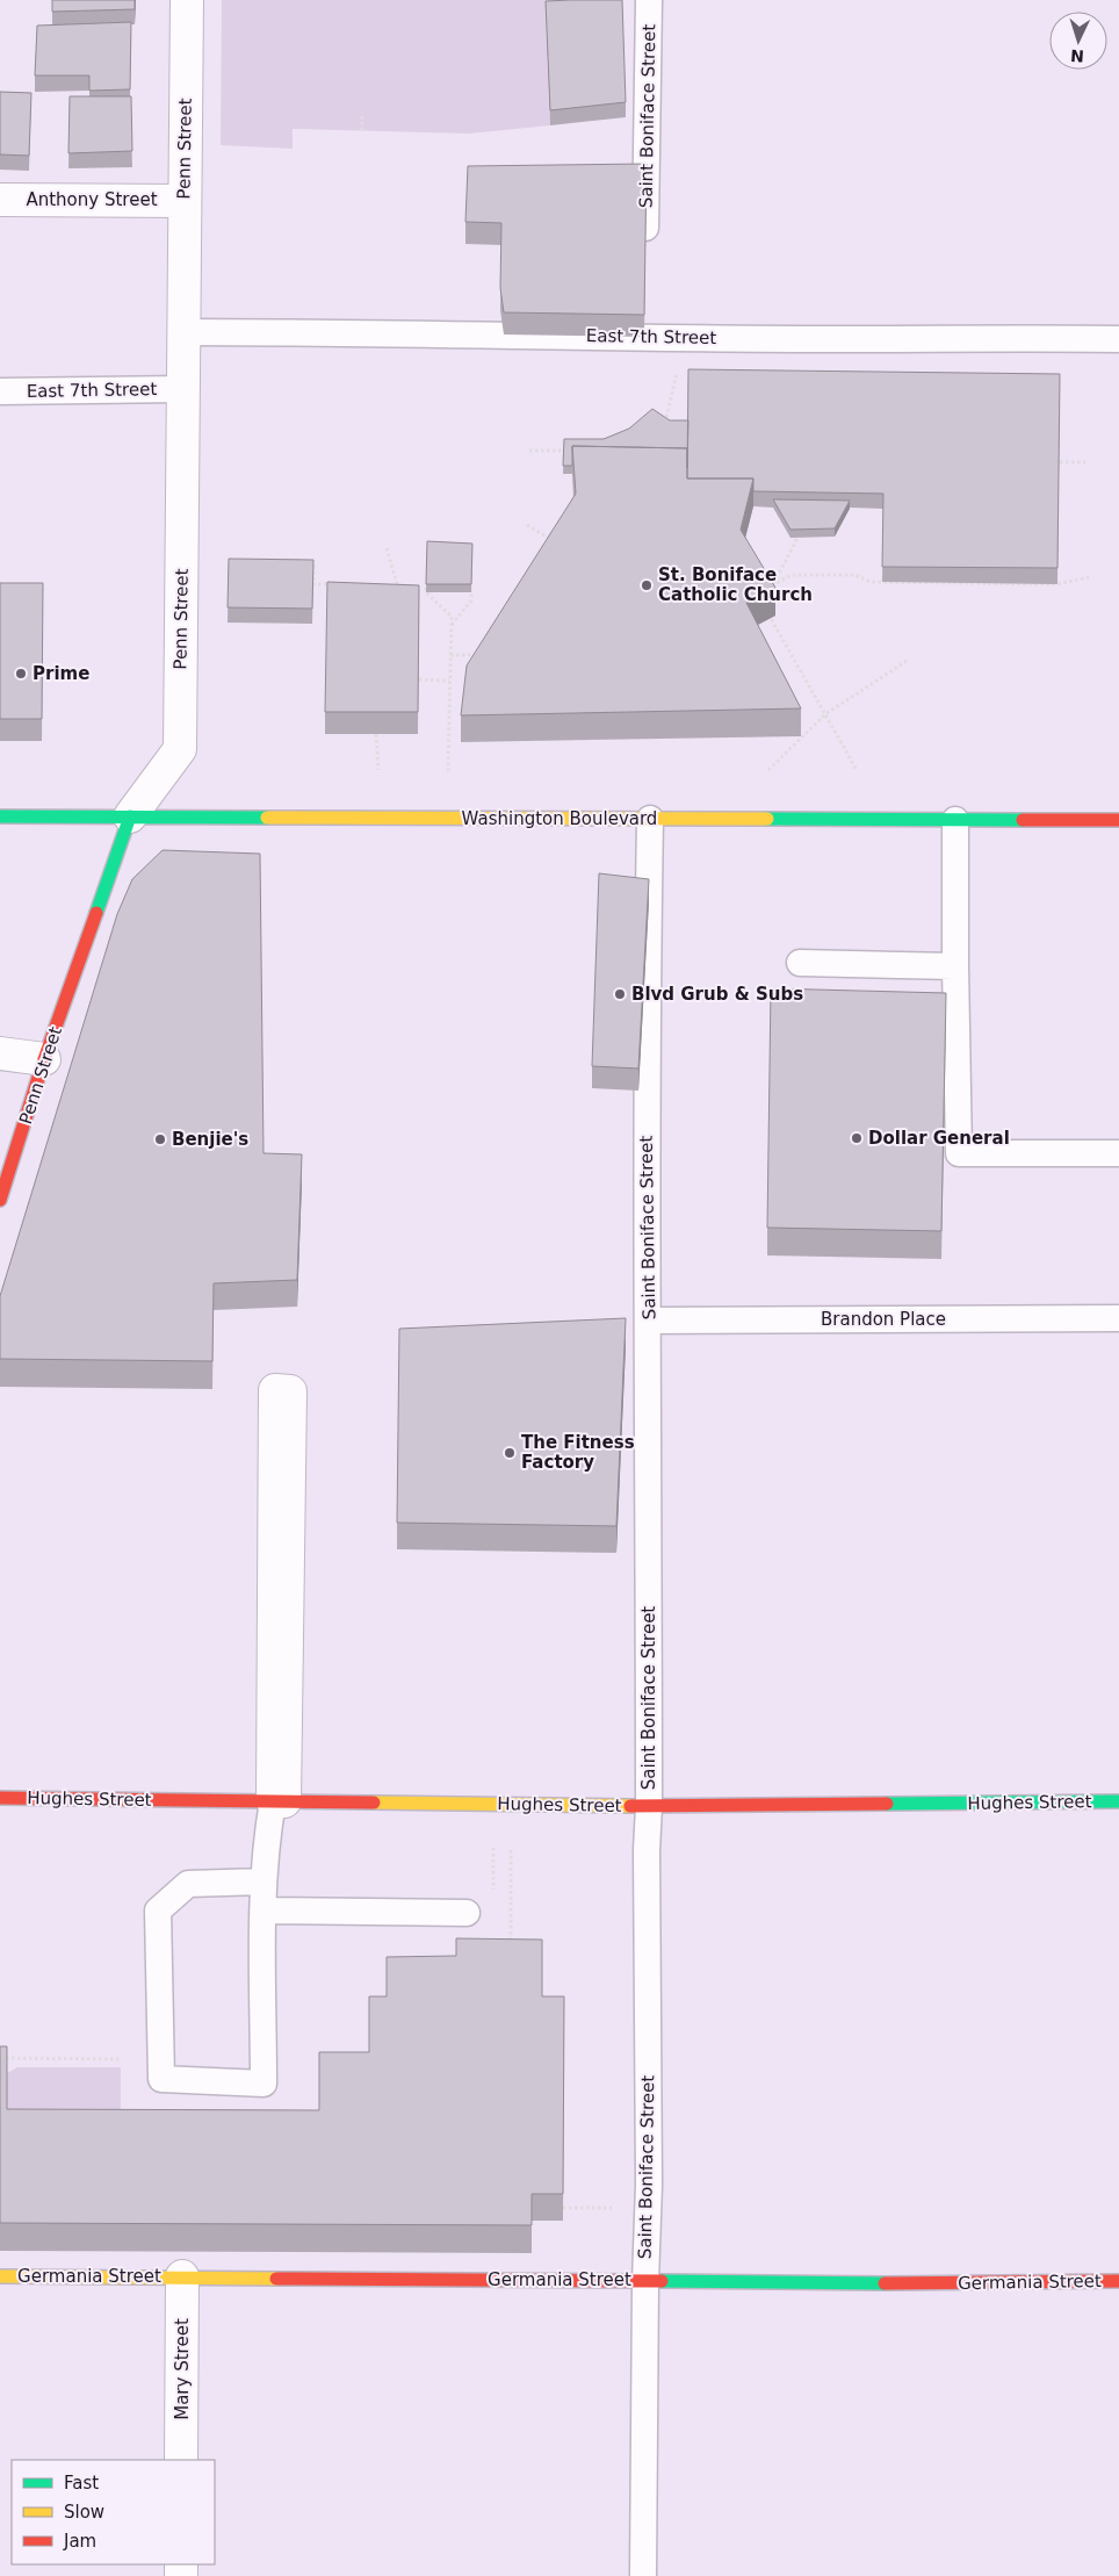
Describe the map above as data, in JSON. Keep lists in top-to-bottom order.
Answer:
{
  "streets": {
    "street": [
      "Penn Street",
      "Anthony Street",
      "Washington Boulevard",
      "Hughes Street",
      "Germania Street",
      "Mary Street"
    ],
    "lane": ["Saint Boniface Street", "East 7th Street", "Brandon Place"]
  },
  "crossings": [
    ["Saint Boniface Street", "Washington Boulevard"],
    ["Saint Boniface Street", "Brandon Place"],
    ["Saint Boniface Street", "Hughes Street"],
    ["Saint Boniface Street", "Germania Street"],
    ["Penn Street", "Anthony Street"],
    ["Penn Street", "East 7th Street"],
    ["Penn Street", "Washington Boulevard"],
    ["Germania Street", "Mary Street"]
  ],
  "places": [
    "St. Boniface Catholic Church",
    "Prime",
    "Blvd Grub & Subs",
    "Dollar General",
    "Benjie's",
    "The Fitness Factory"
  ],
  "legend": ["Fast", "Slow", "Jam"],
  "north": "bottom"
}
